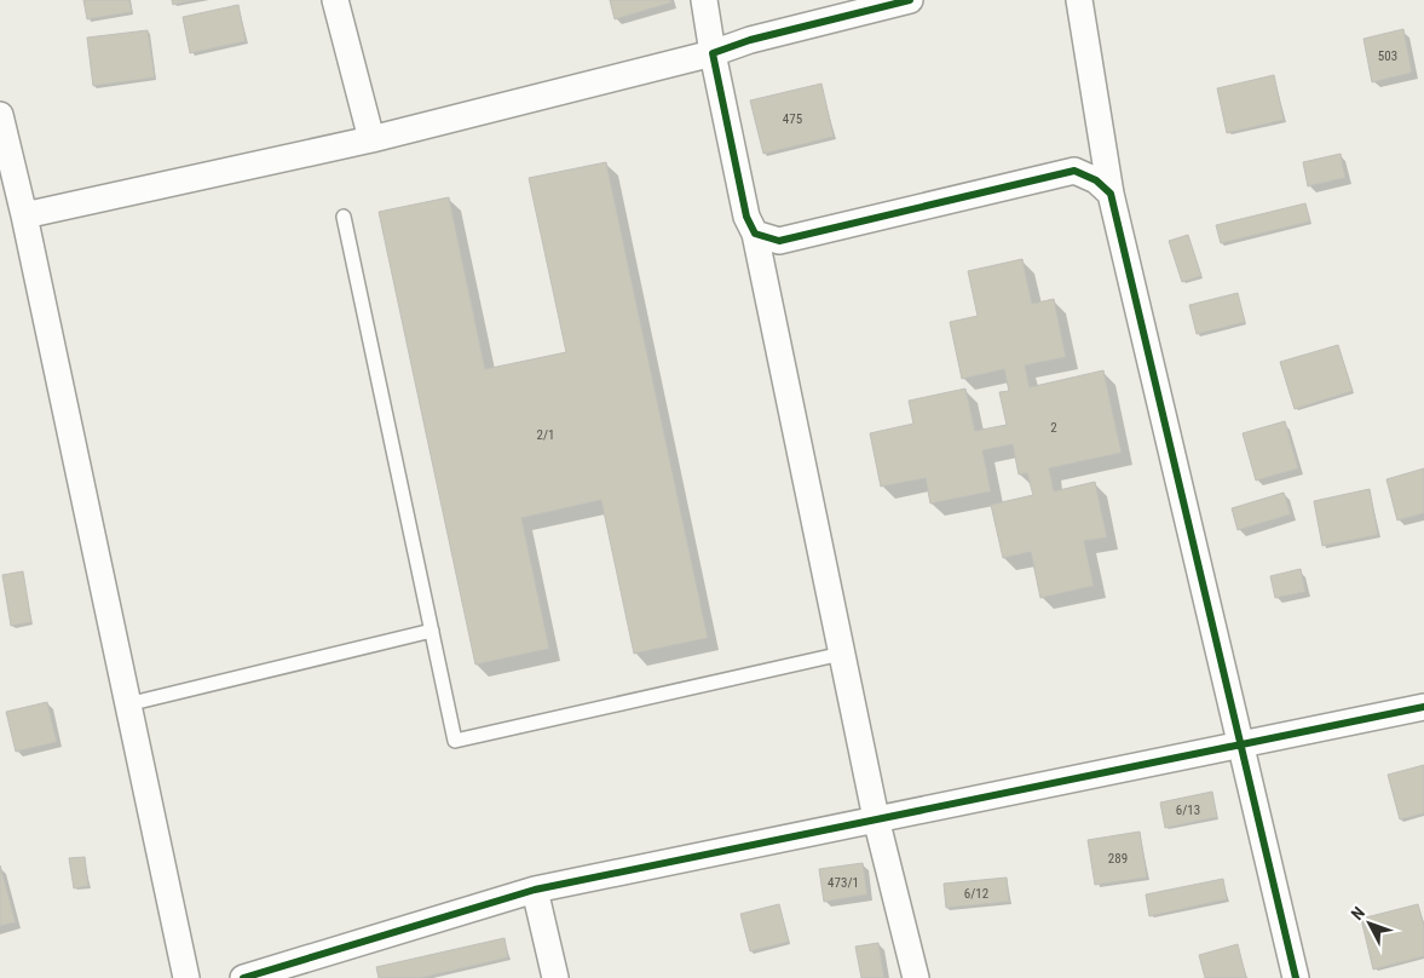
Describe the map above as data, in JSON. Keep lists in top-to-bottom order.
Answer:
{
  "house_numbers": [
    "503",
    "475",
    "2",
    "2/1",
    "6/13",
    "289",
    "473/1",
    "6/12"
  ],
  "north": "top left"
}
